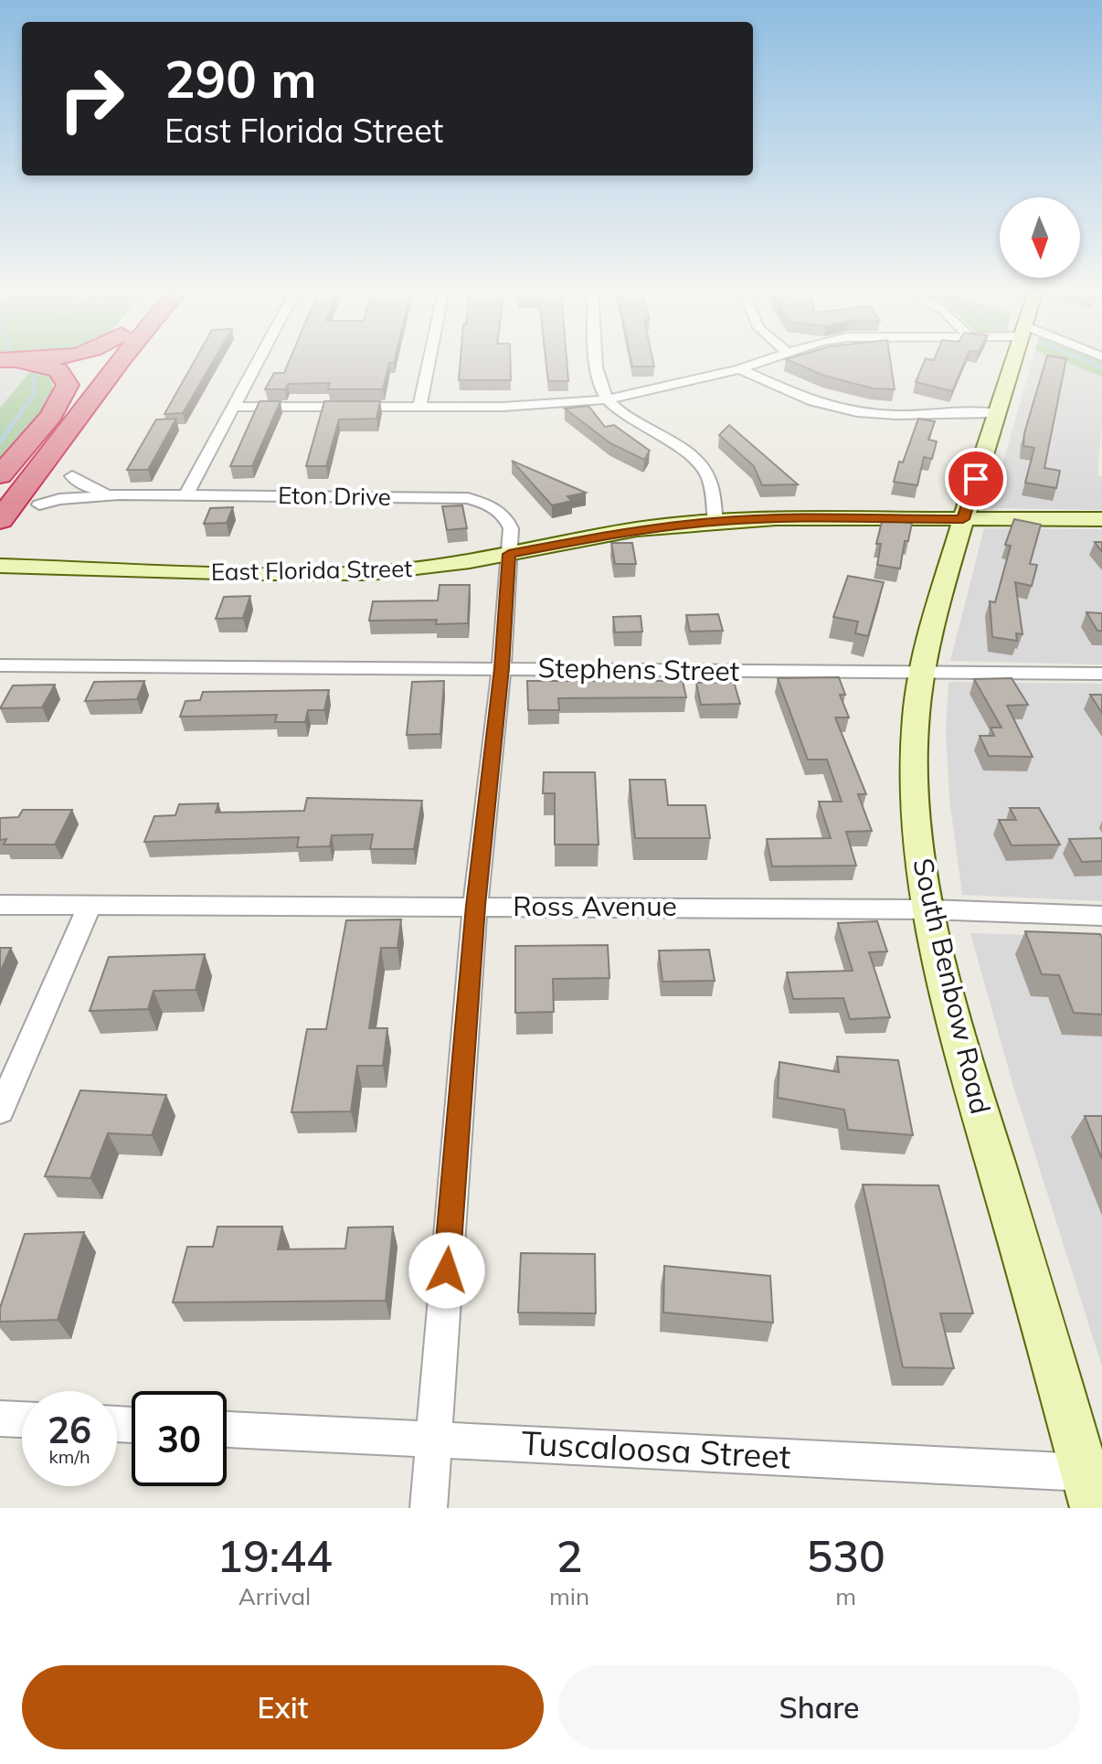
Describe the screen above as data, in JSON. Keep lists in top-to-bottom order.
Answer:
{
  "streets": {
    "main road": ["East Florida Street", "South Benbow Road"],
    "street": [
      "Eton Drive",
      "Stephens Street",
      "Ross Avenue",
      "Tuscaloosa Street"
    ]
  },
  "crossings": [
    ["Eton Drive", "East Florida Street"],
    ["East Florida Street", "South Benbow Road"],
    ["Stephens Street", "South Benbow Road"],
    ["Ross Avenue", "South Benbow Road"],
    ["South Benbow Road", "Tuscaloosa Street"]
  ],
  "north": "bottom",
  "page": {
    "turn": ["290 m", "East Florida Street"],
    "speed": "26 km/h",
    "limit": "30",
    "eta": [
      "19:44",
      "Arrival",
      "2",
      "min",
      "530",
      "m"
    ],
    "buttons": ["Exit", "Share"]
  }
}
